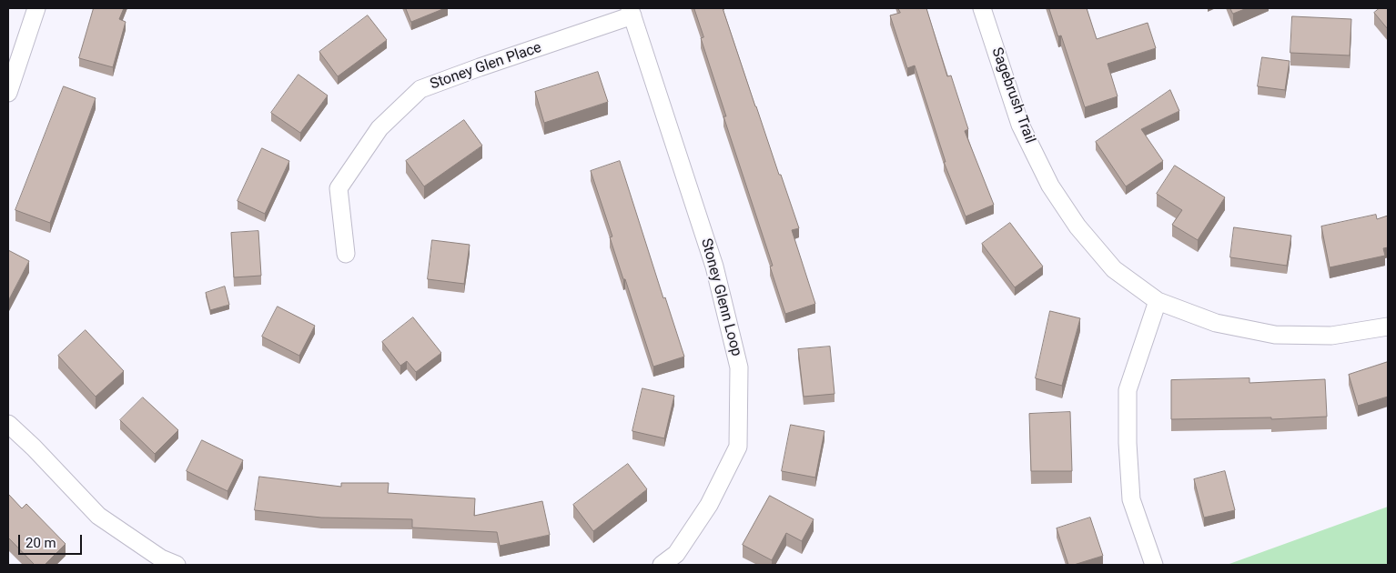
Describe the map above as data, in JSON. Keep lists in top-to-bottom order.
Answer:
{
  "streets": {
    "street": ["Stoney Glen Place", "Sagebrush Trail", "Stoney Glenn Loop"]
  },
  "crossings": [
    ["Stoney Glen Place", "Stoney Glenn Loop"]
  ],
  "scale_bar": "20 m"
}
